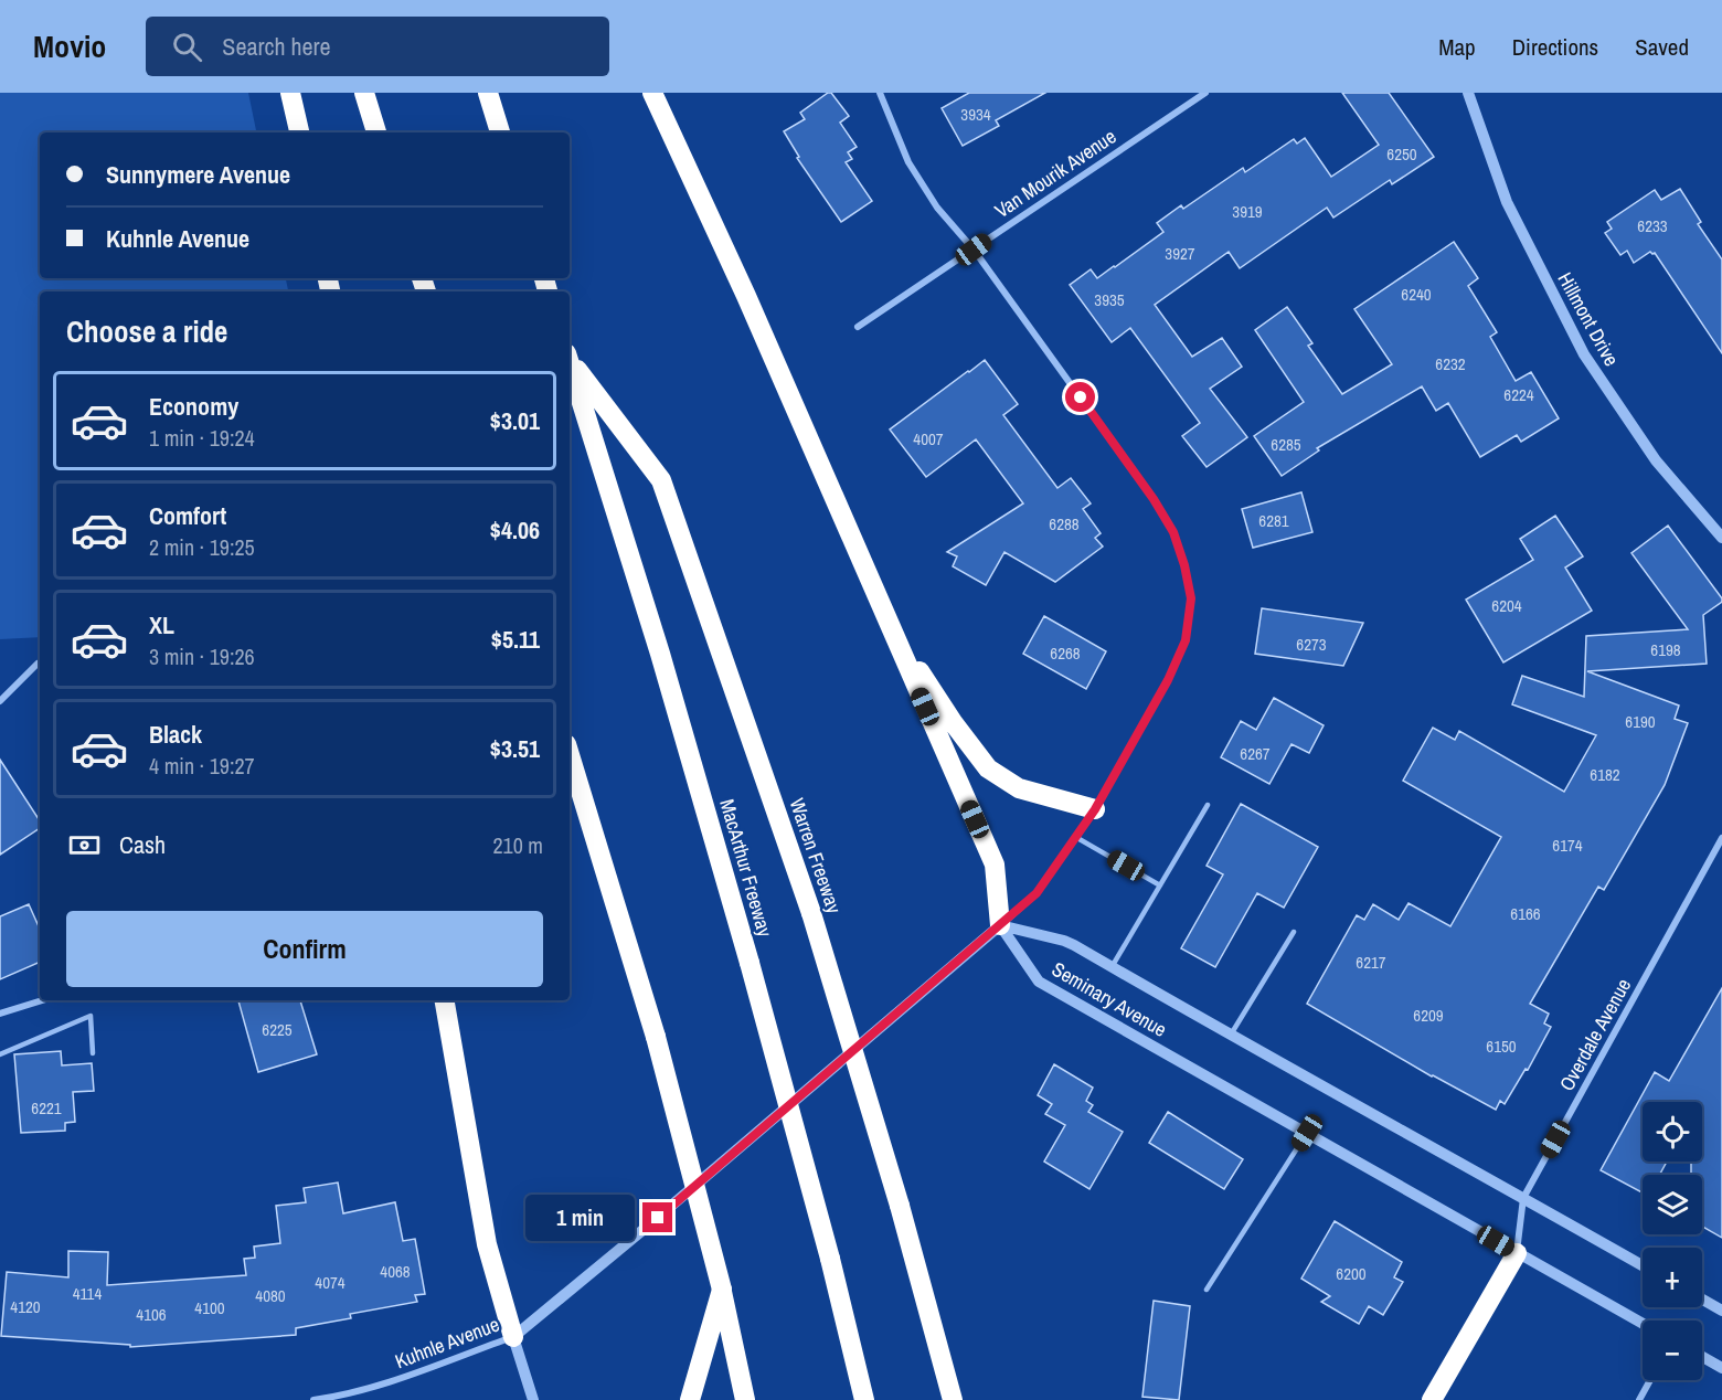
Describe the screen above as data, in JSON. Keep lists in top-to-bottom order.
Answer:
{
  "streets": {
    "highway": ["Warren Freeway", "MacArthur Freeway"],
    "street": [
      "Van Mourik Avenue",
      "Hillmont Drive",
      "Seminary Avenue",
      "Overdale Avenue",
      "Kuhnle Avenue"
    ]
  },
  "crossings": [
    ["Seminary Avenue", "Overdale Avenue"],
    ["Seminary Avenue", "Kuhnle Avenue"]
  ],
  "house_numbers": [
    "3934",
    "6250",
    "3919",
    "6233",
    "3927",
    "6240",
    "3935",
    "6232",
    "6224",
    "4007",
    "6285",
    "6281",
    "6288",
    "6204",
    "6273",
    "6198",
    "6268",
    "6190",
    "6267",
    "6182",
    "6174",
    "6166",
    "6217",
    "6209",
    "6225",
    "6150",
    "6221",
    "4068",
    "6200",
    "4074",
    "4114",
    "4080",
    "4120",
    "4100",
    "4106"
  ],
  "page": {
    "header": "Movio",
    "search": "Search here",
    "nav": ["Map", "Directions", "Saved"],
    "banner": ["Sunnymere Avenue", "Kuhnle Avenue"],
    "heading": "Choose a ride",
    "list": [
      {
        "name": "Economy",
        "note": "1 min · 19:24",
        "value": "$3.01"
      },
      {
        "name": "Comfort",
        "note": "2 min · 19:25",
        "value": "$4.06"
      },
      {
        "name": "XL",
        "note": "3 min · 19:26",
        "value": "$5.11"
      },
      {
        "name": "Black",
        "note": "4 min · 19:27",
        "value": "$3.51"
      }
    ],
    "pay": ["Cash", "210 m"],
    "buttons": "Confirm",
    "map_buttons": ["+", "−"],
    "bubble": "1 min"
  }
}
